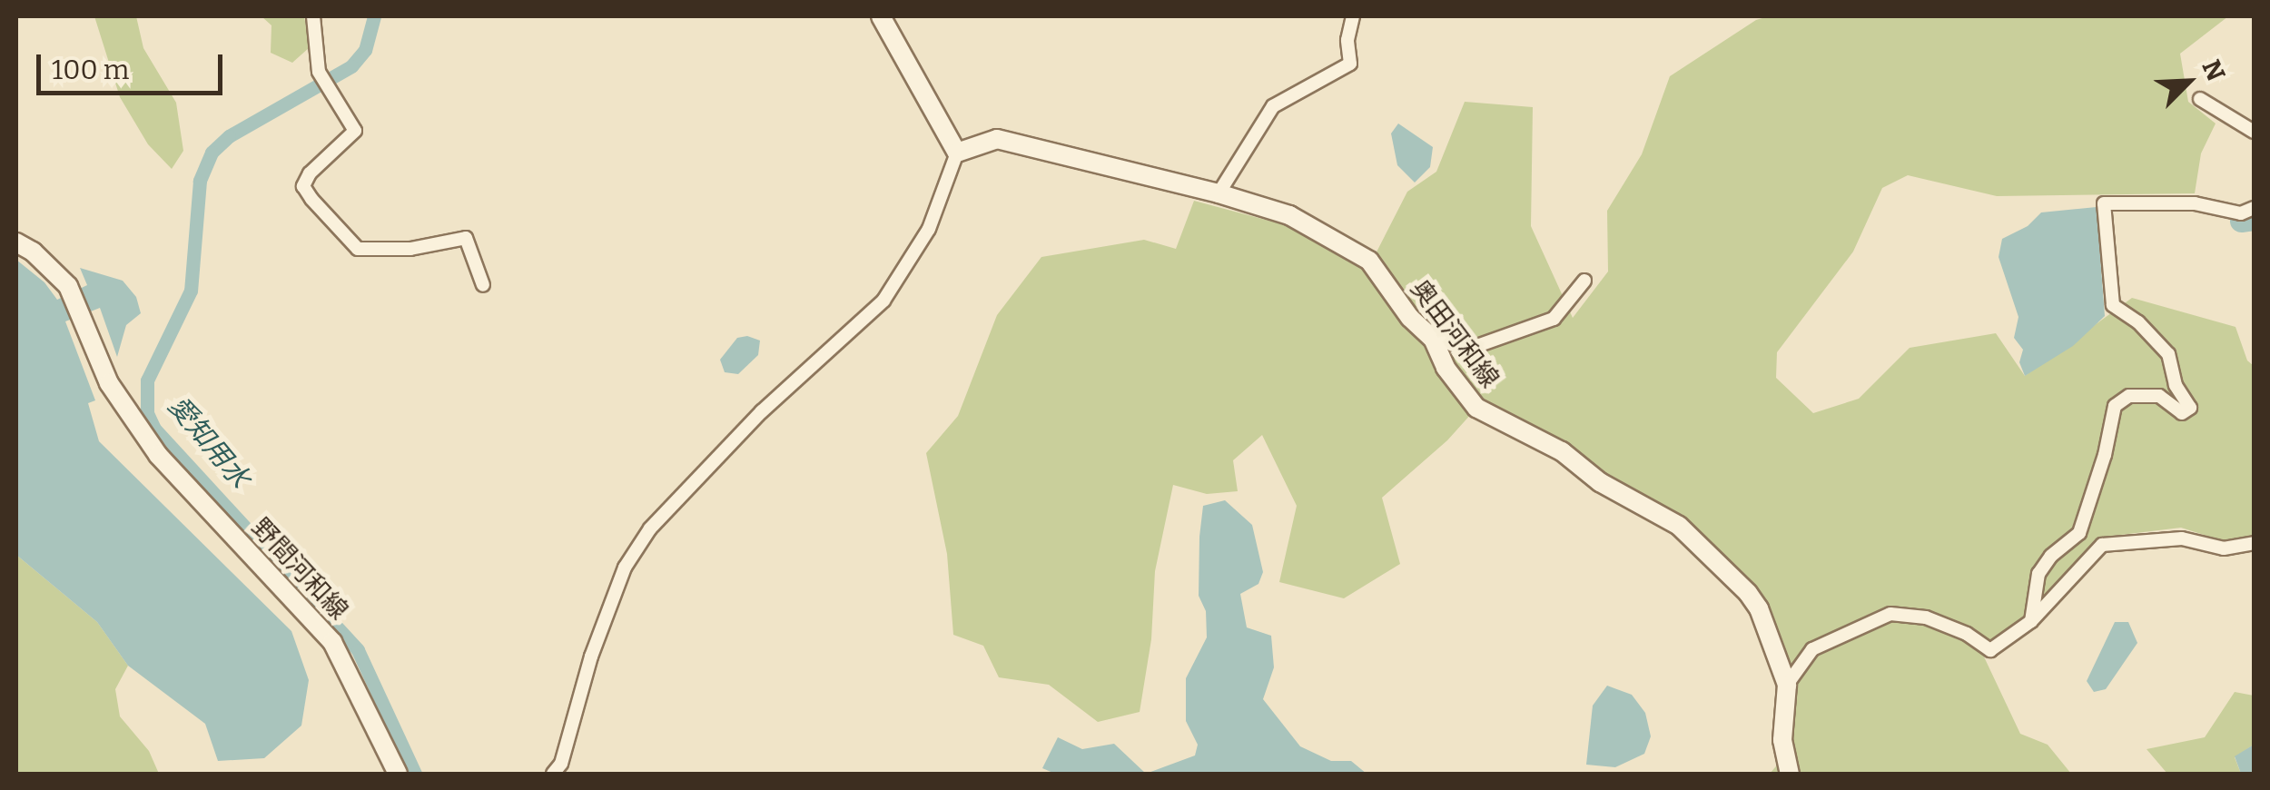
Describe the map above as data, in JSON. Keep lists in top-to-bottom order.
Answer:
{
  "streets": {
    "main road": ["奥田河和線", "野間河和線"]
  },
  "water": ["愛知用水"],
  "scale_bar": "100 m",
  "north": "top right"
}
